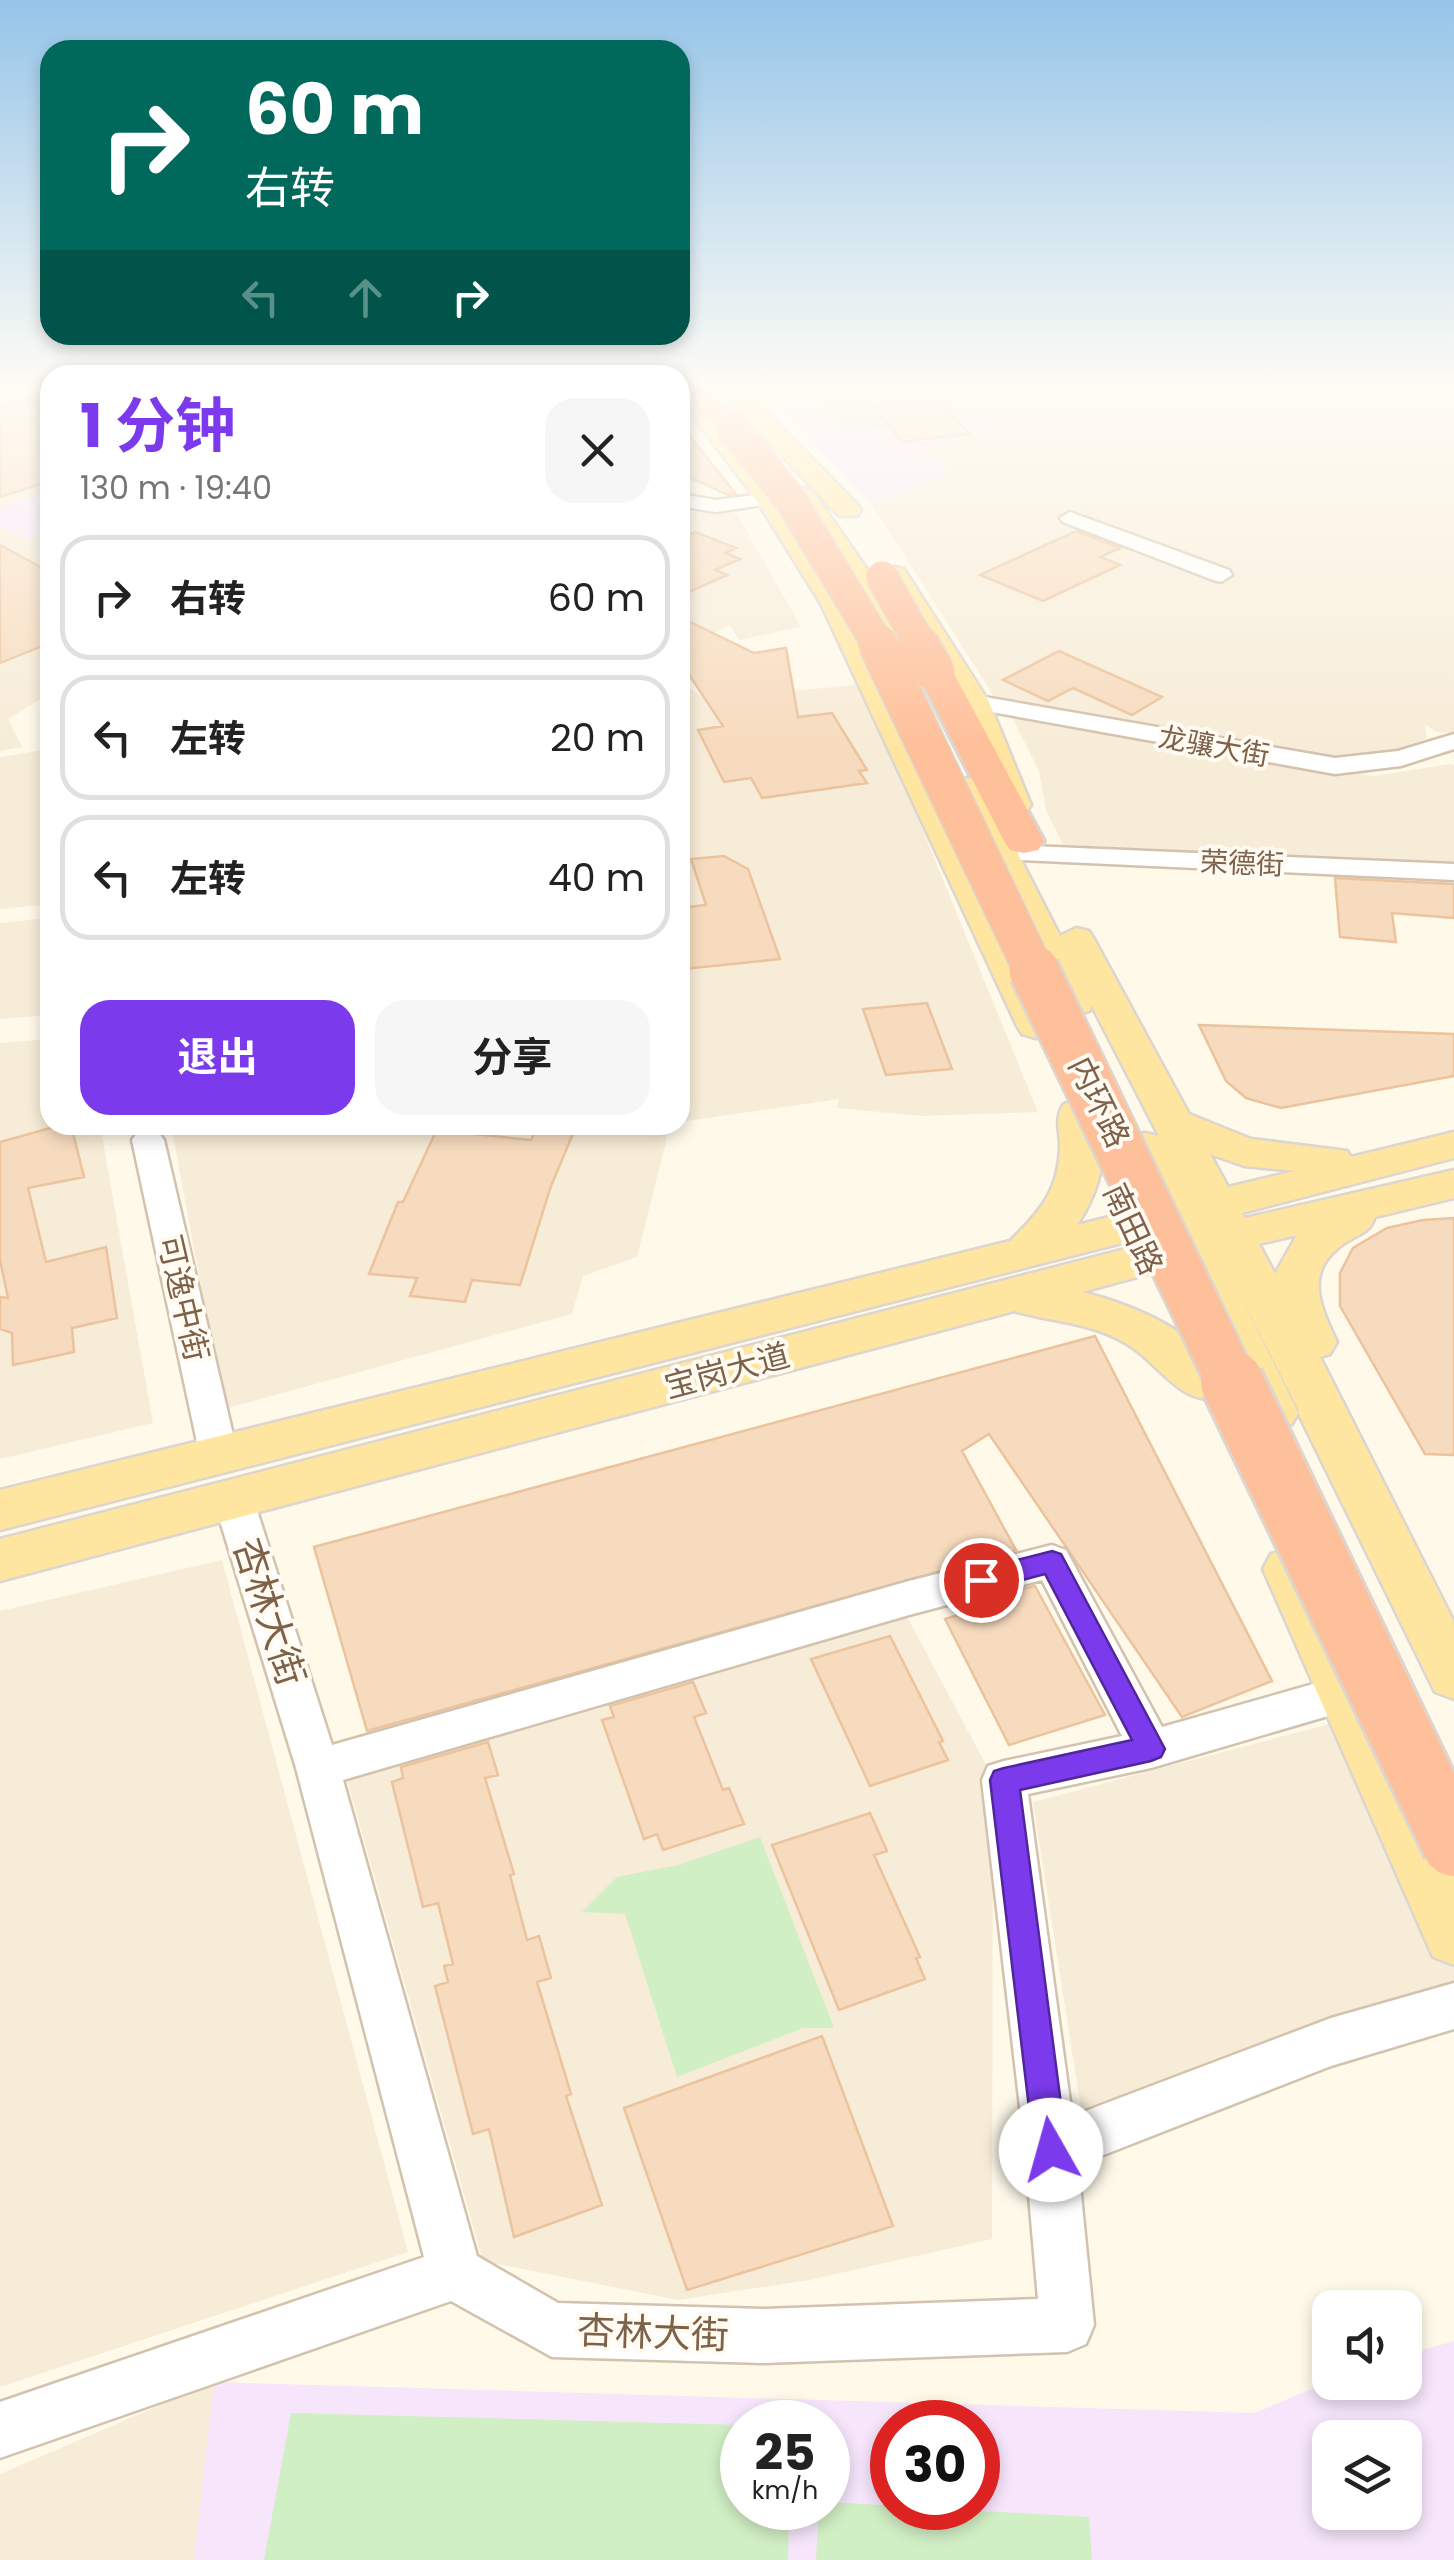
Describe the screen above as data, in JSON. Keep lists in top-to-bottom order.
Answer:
{
  "streets": {
    "highway": ["内环路"],
    "main road": ["南田路", "宝岗大道"],
    "street": [
      "龙骧大街",
      "荣德街",
      "可逸中街",
      "杏林大街"
    ]
  },
  "crossings": [
    ["内环路", "南田路"],
    ["南田路", "宝岗大道"],
    ["可逸中街", "宝岗大道"],
    ["可逸中街", "杏林大街"],
    ["宝岗大道", "杏林大街"]
  ],
  "page": {
    "turn": ["60 m", "右转"],
    "heading": ["1 分钟", "130 m · 19:40"],
    "list": [
      {
        "name": "右转",
        "value": "60 m"
      },
      {
        "name": "左转",
        "value": "20 m"
      },
      {
        "name": "左转",
        "value": "40 m"
      }
    ],
    "buttons": ["退出", "分享"],
    "speed": "25 km/h",
    "limit": "30"
  }
}
